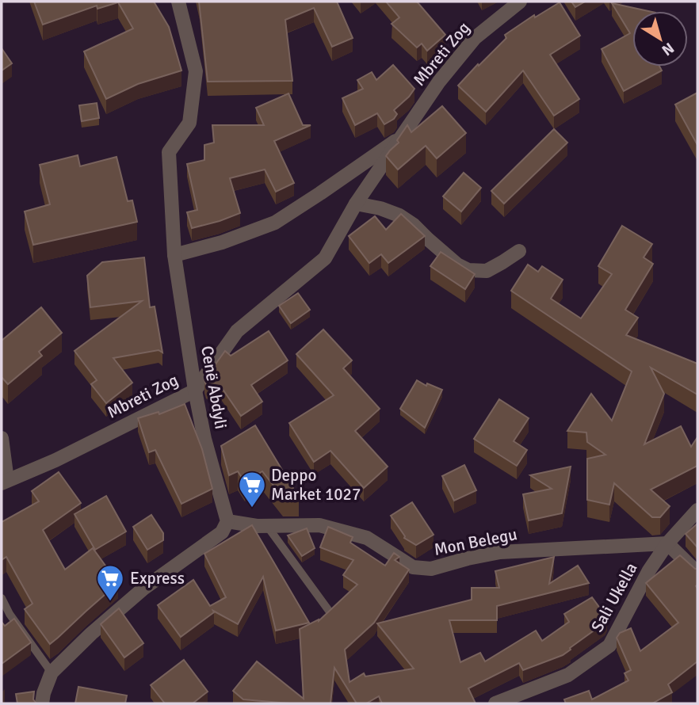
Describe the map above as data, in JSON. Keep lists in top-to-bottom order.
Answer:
{
  "streets": {
    "street": [
      "Mbreti Zog",
      "Cenë Abdyli",
      "Mon Belegu",
      "Sali Ukella"
    ]
  },
  "crossings": [
    ["Mbreti Zog", "Cenë Abdyli"],
    ["Cenë Abdyli", "Mon Belegu"],
    ["Mon Belegu", "Sali Ukella"]
  ],
  "places": {
    "supermarket": ["Deppo Market 1027", "Express"]
  },
  "north": "bottom right"
}
